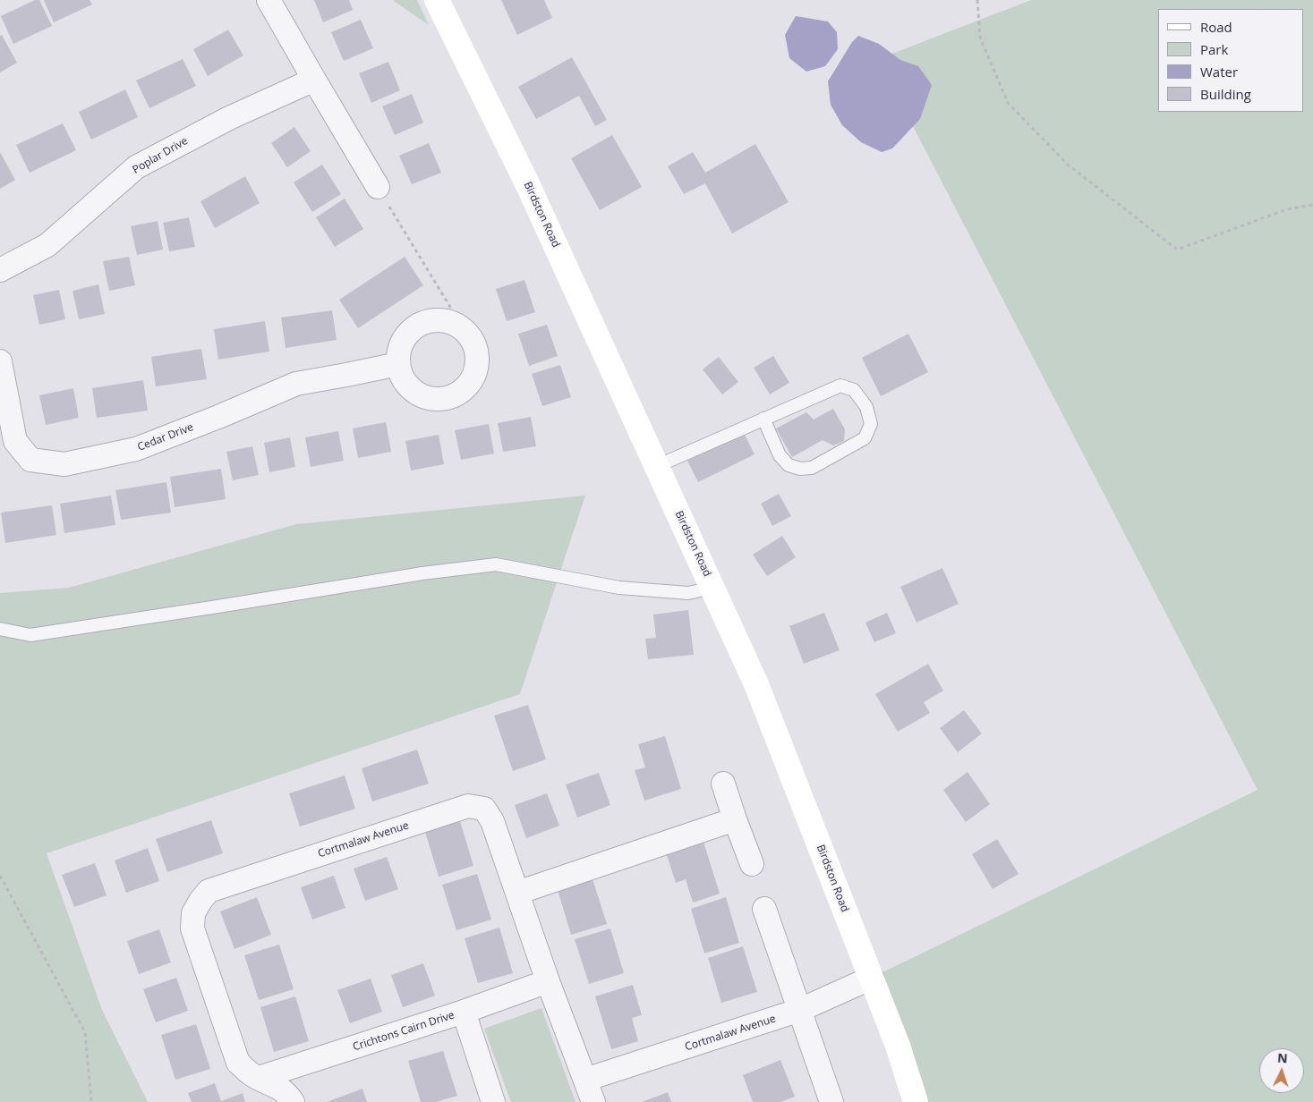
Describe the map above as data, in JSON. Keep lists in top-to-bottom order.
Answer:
{
  "streets": {
    "main road": ["Birdston Road"],
    "street": [
      "Poplar Drive",
      "Cedar Drive",
      "Cortmalaw Avenue",
      "Crichtons Cairn Drive"
    ]
  },
  "crossings": [
    ["Birdston Road", "Cortmalaw Avenue"],
    ["Cortmalaw Avenue", "Crichtons Cairn Drive"]
  ],
  "legend": [
    "Road",
    "Park",
    "Water",
    "Building"
  ],
  "north": "top"
}
